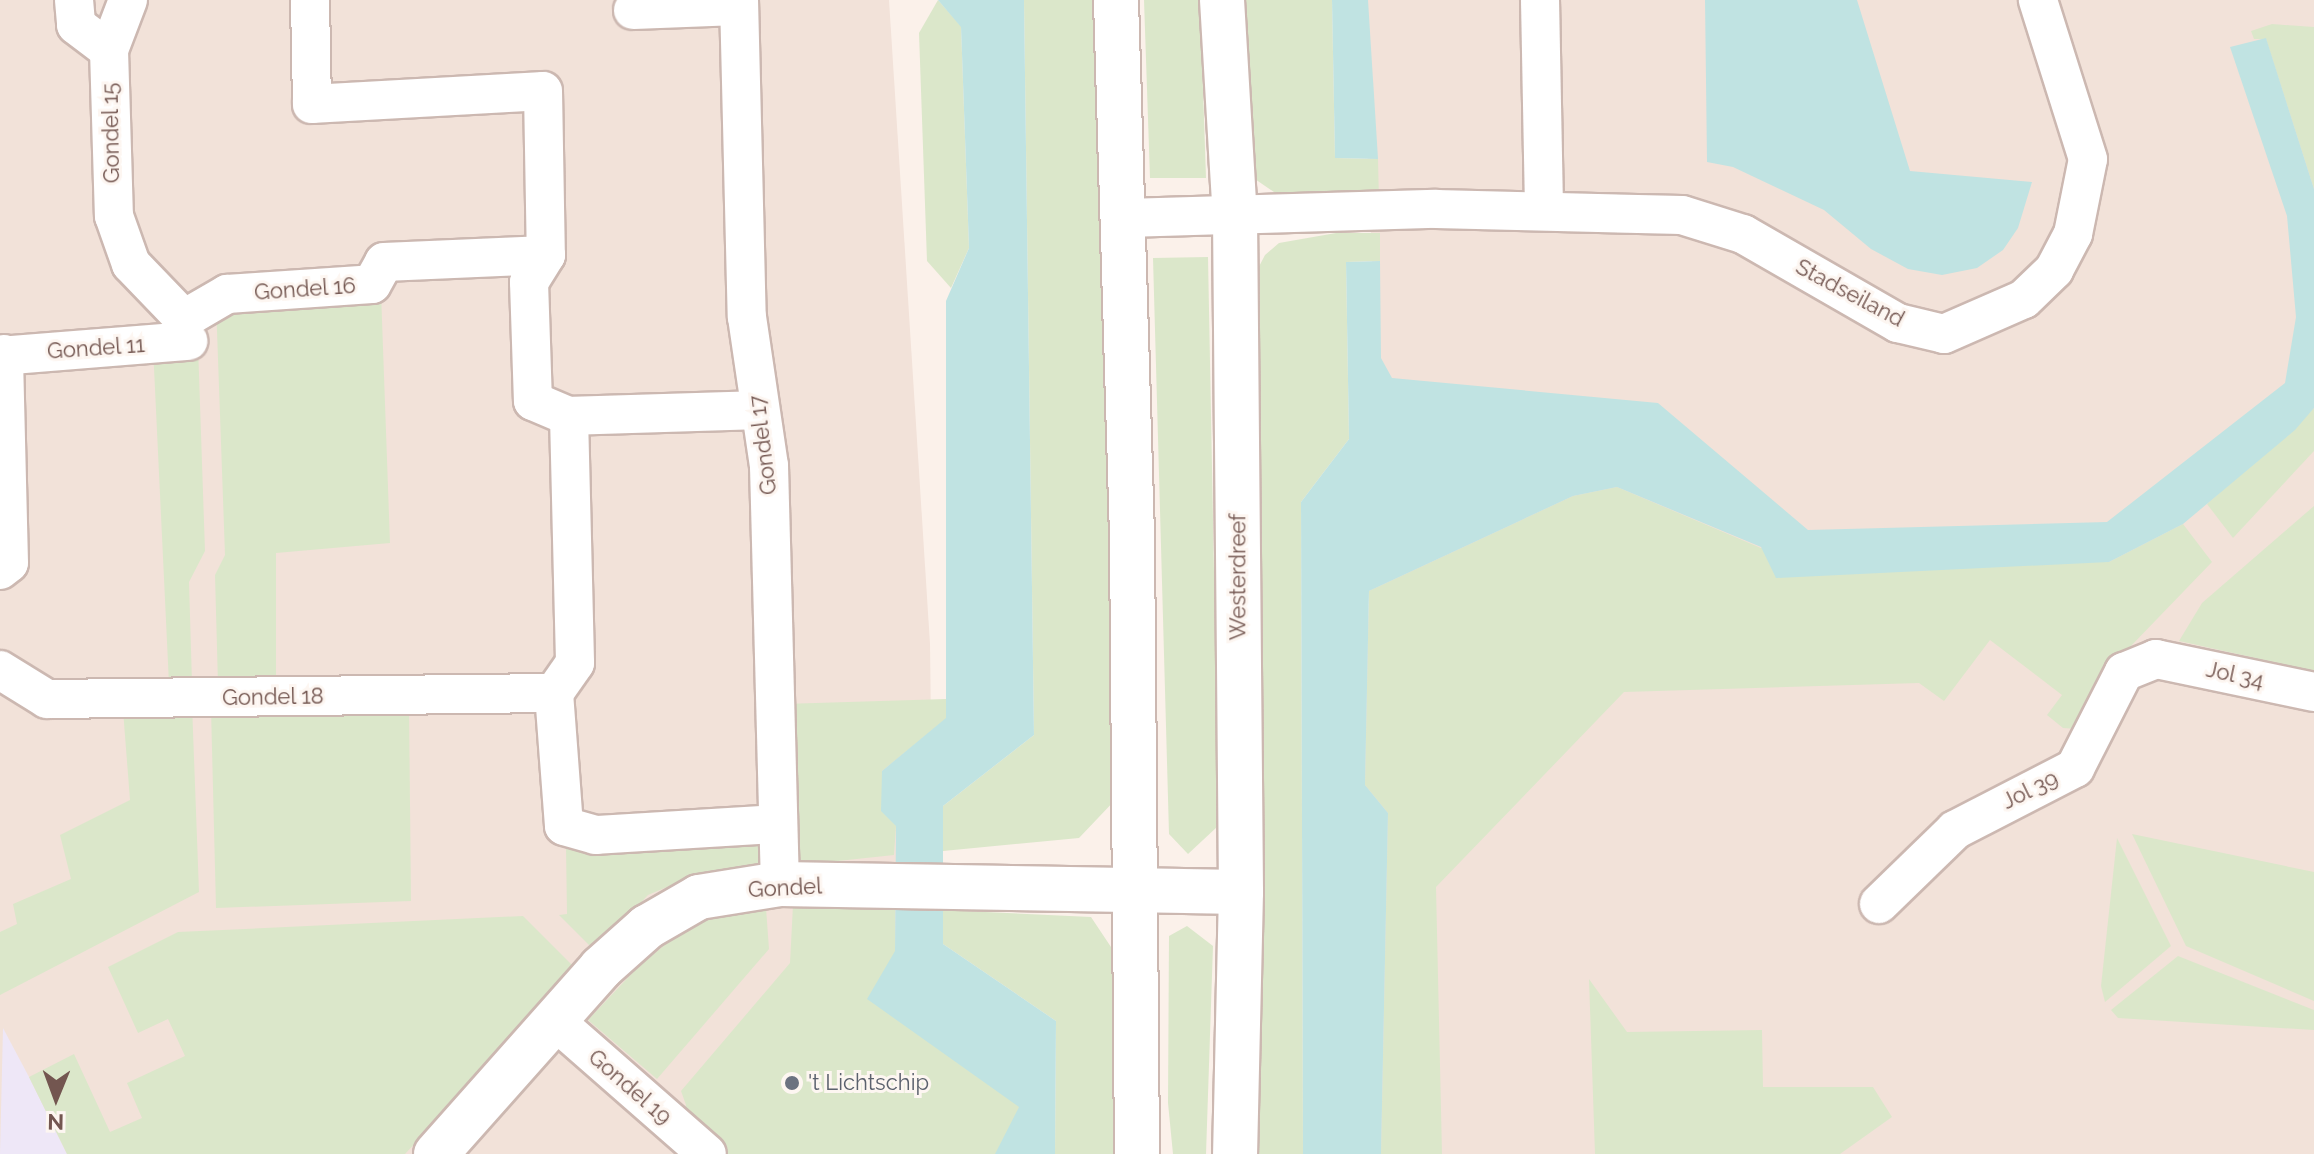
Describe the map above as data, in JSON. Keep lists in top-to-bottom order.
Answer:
{
  "streets": {
    "main road": ["Westerdreef", "Gondel"],
    "street": [
      "Gondel 15",
      "Gondel 16",
      "Stadseiland",
      "Gondel 11",
      "Gondel 17",
      "Jol 34",
      "Gondel 18",
      "Jol 39",
      "Gondel 19"
    ]
  },
  "crossings": [
    ["Gondel 15", "Gondel 16"],
    ["Stadseiland", "Westerdreef"],
    ["Gondel 17", "Gondel"],
    ["Westerdreef", "Gondel"],
    ["Jol 34", "Jol 39"],
    ["Gondel", "Gondel 19"]
  ],
  "places": ["'t Lichtschip"],
  "north": "bottom"
}
